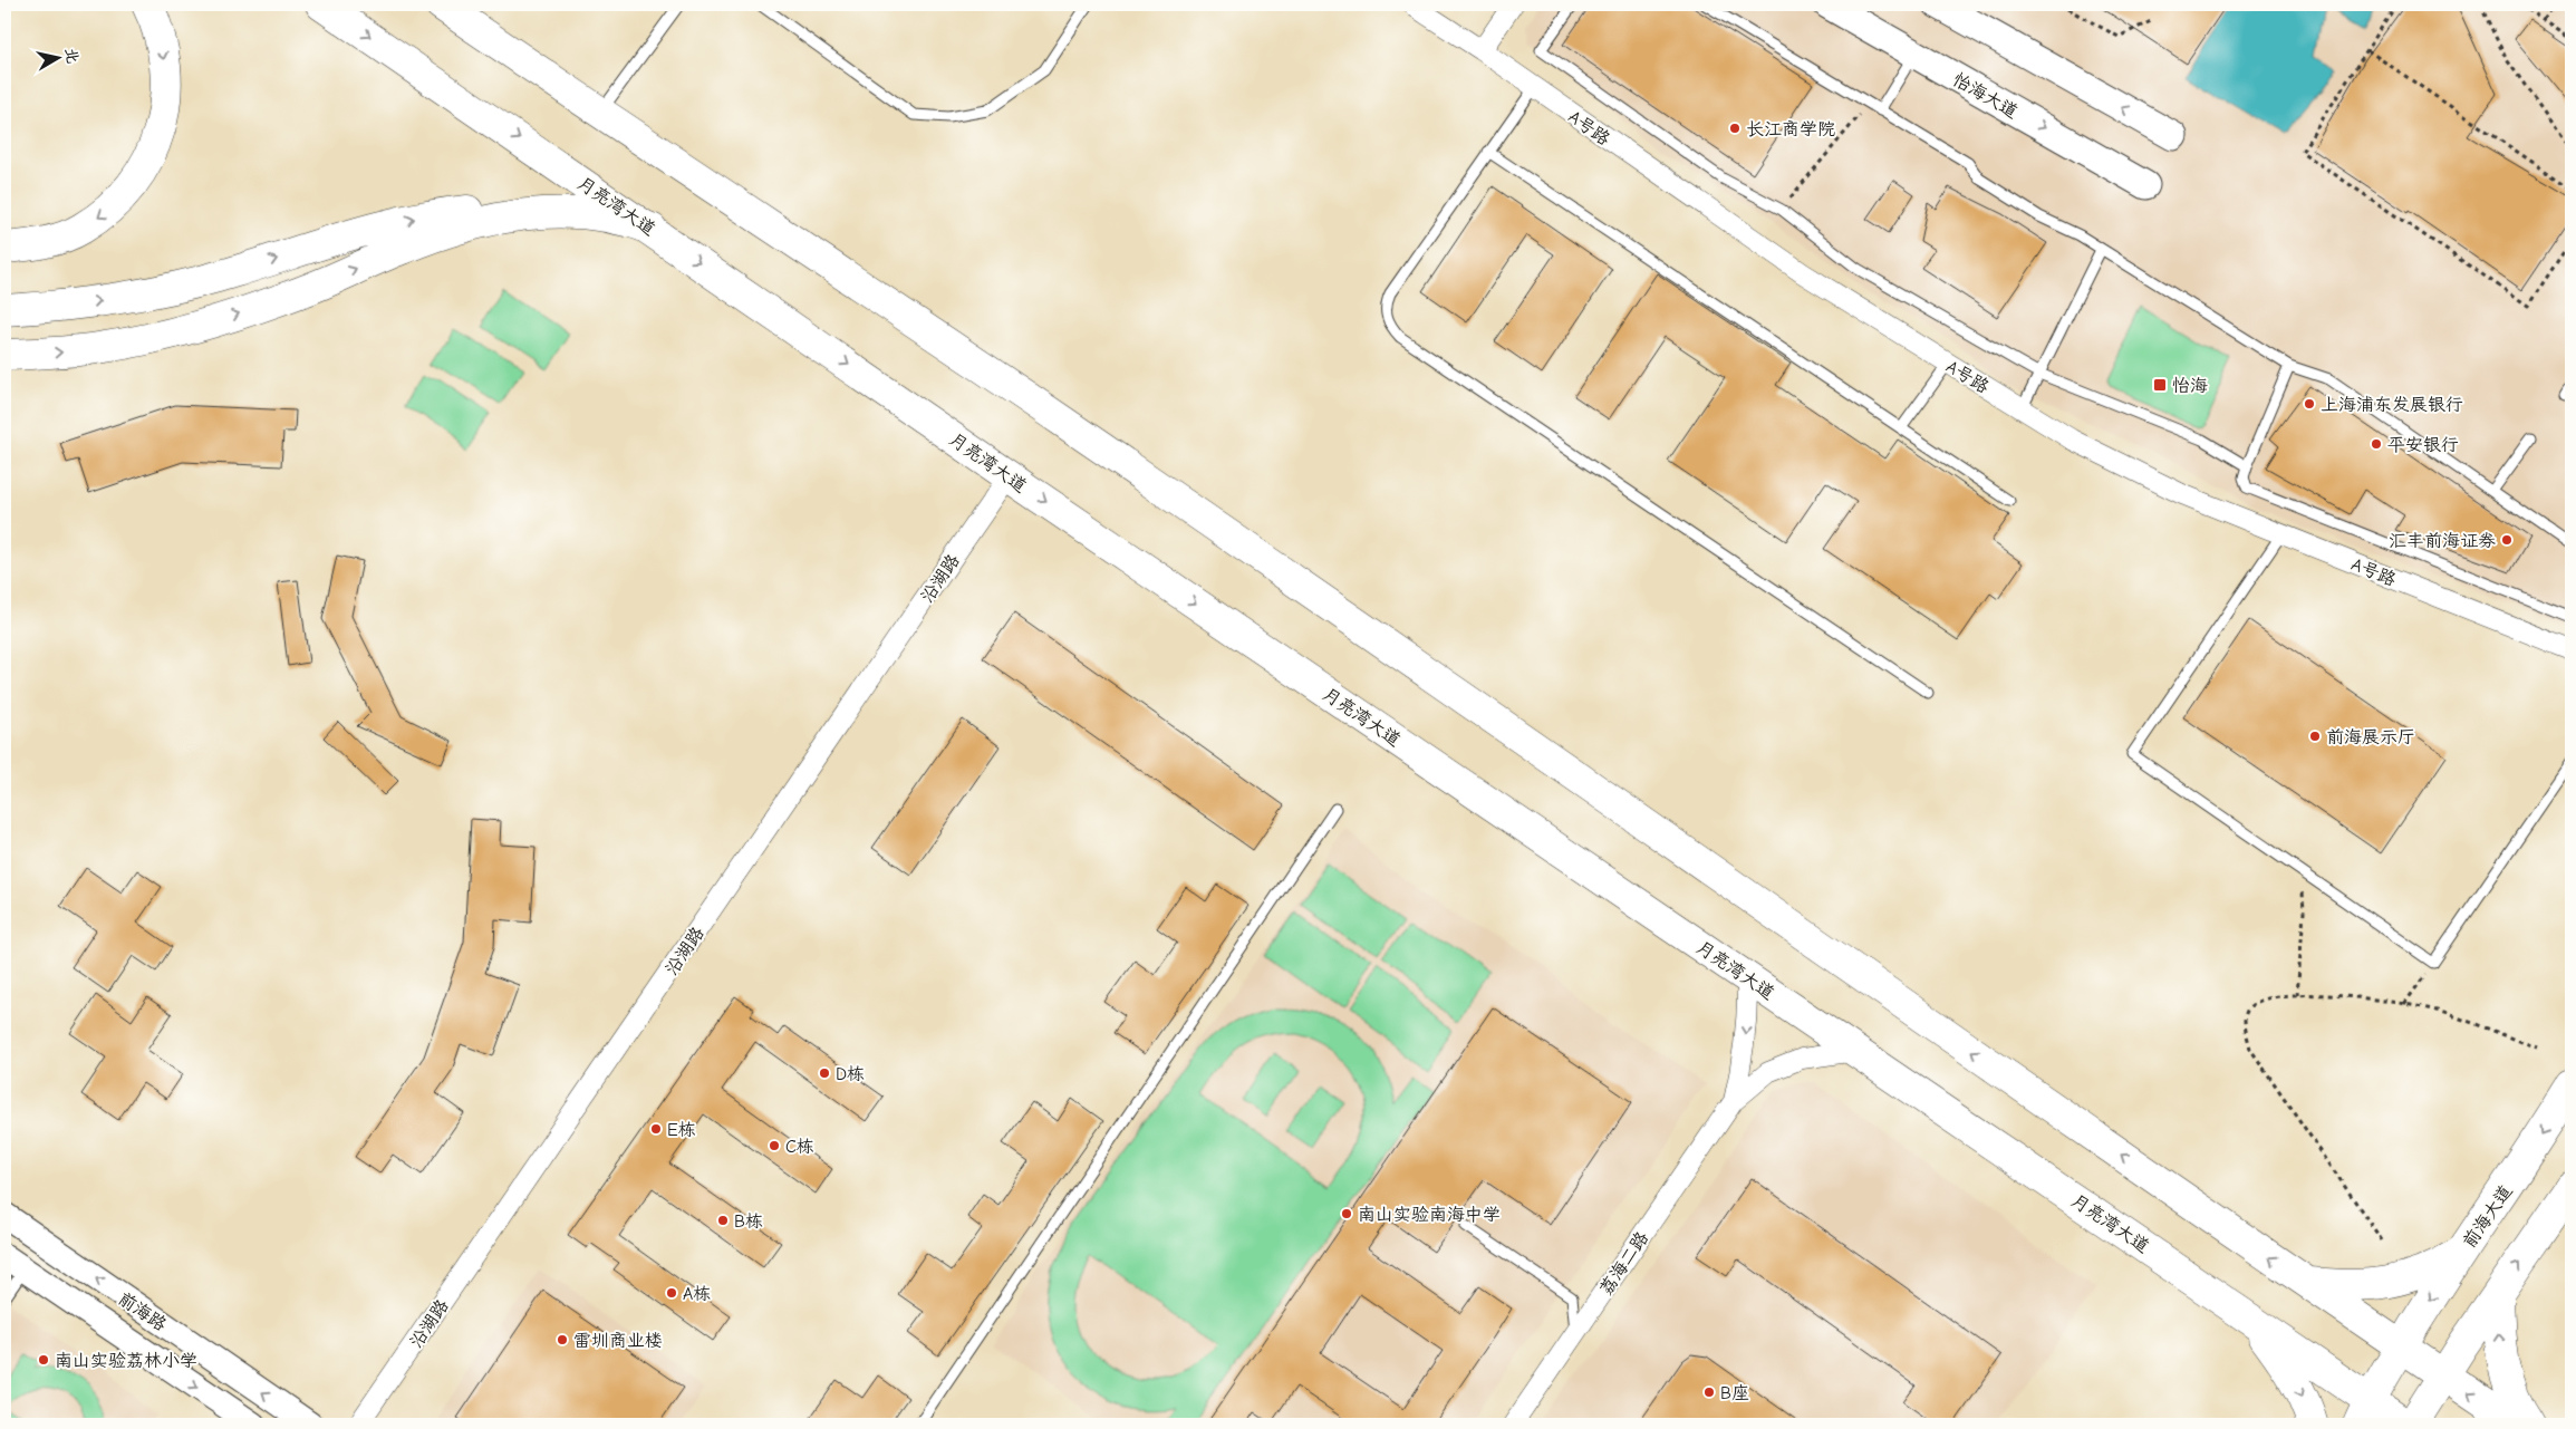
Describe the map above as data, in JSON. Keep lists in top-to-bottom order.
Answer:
{
  "streets": {
    "main road": ["怡海大道", "月亮湾大道", "前海大道"],
    "street": [
      "A号路",
      "沿湖路",
      "荔海二路",
      "前海路"
    ]
  },
  "crossings": [
    ["月亮湾大道", "沿湖路"],
    ["月亮湾大道", "前海大道"],
    ["月亮湾大道", "荔海二路"]
  ],
  "places": {
    "other": [
      "长江商学院",
      "上海浦东发展银行",
      "平安银行",
      "汇丰前海证券",
      "前海展示厅",
      "D栋",
      "E栋",
      "C栋",
      "南山实验南海中学",
      "B栋",
      "A栋",
      "雷圳商业楼",
      "南山实验荔林小学",
      "B座"
    ],
    "transit": ["怡海"]
  },
  "north": "right"
}
